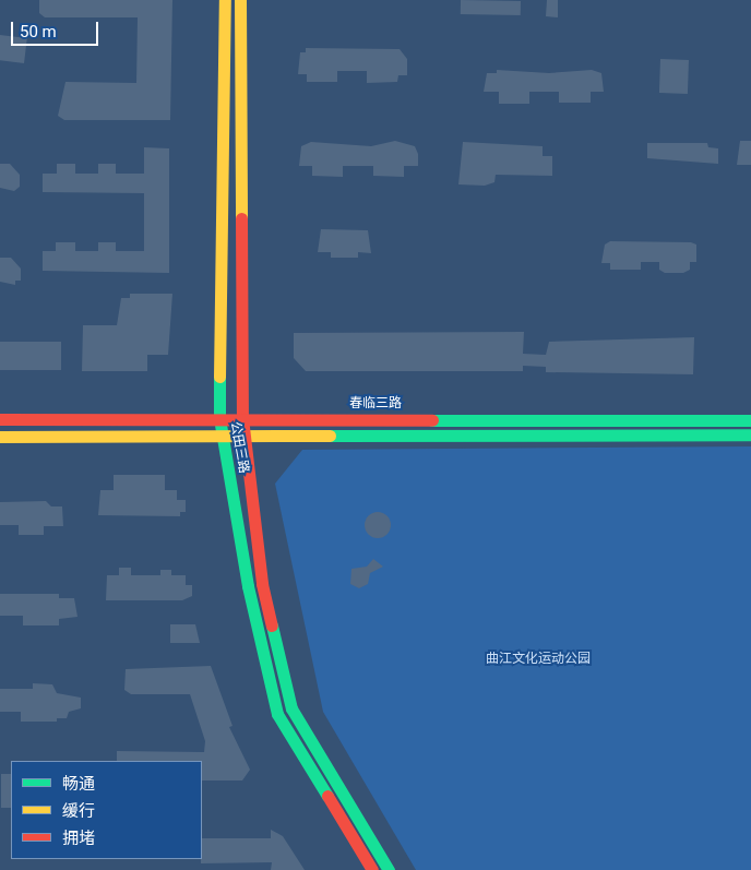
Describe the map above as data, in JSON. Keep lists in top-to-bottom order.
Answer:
{
  "streets": {
    "street": ["春临三路", "公田三路"]
  },
  "crossings": [
    ["春临三路", "公田三路"]
  ],
  "parks": ["曲江文化运动公园"],
  "legend": ["畅通", "缓行", "拥堵"],
  "scale_bar": "50 m"
}
